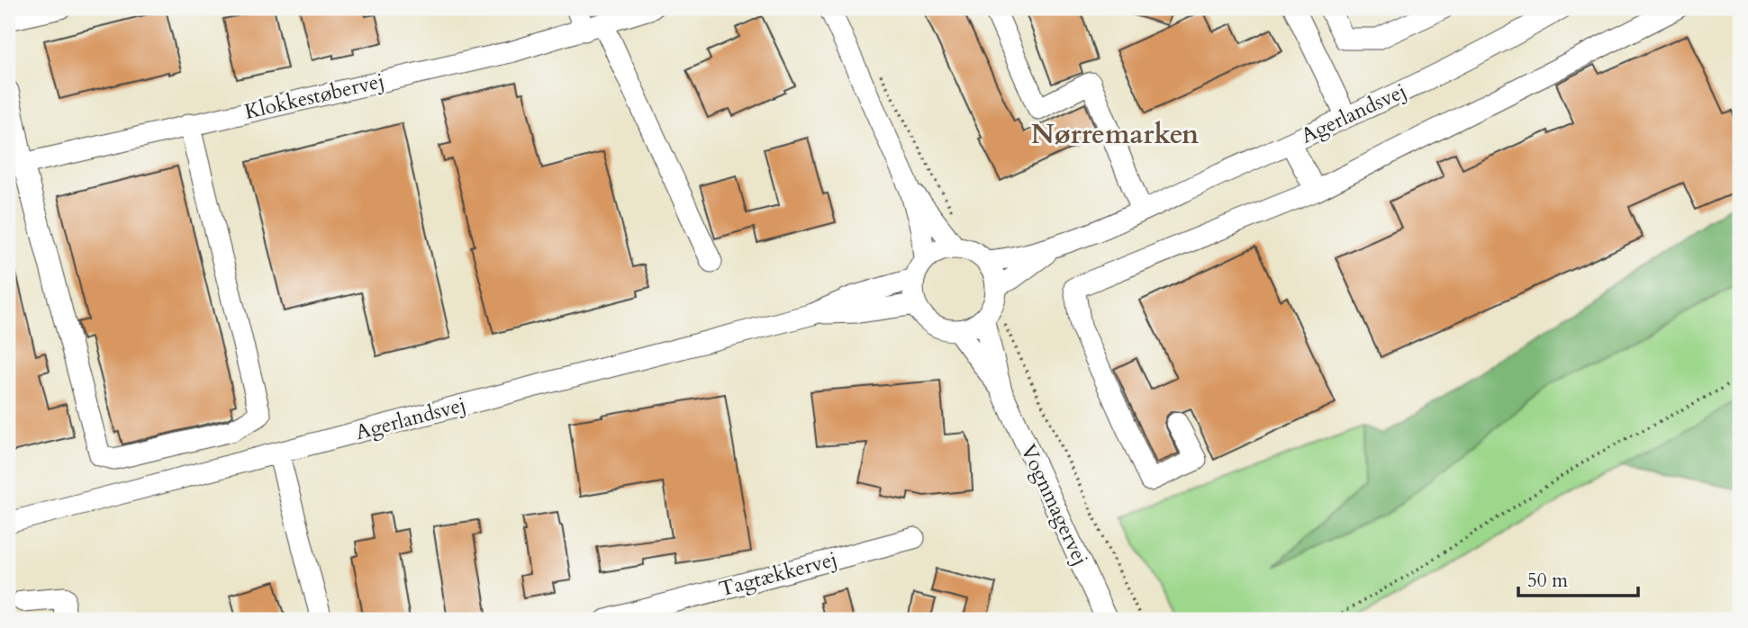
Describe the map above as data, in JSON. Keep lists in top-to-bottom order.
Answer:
{
  "streets": {
    "street": [
      "Klokkestøbervej",
      "Agerlandsvej",
      "Vognmagervej",
      "Tagtækkervej"
    ]
  },
  "crossings": [
    ["Agerlandsvej", "Vognmagervej"]
  ],
  "districts": ["Nørremarken"],
  "scale_bar": "50 m"
}
